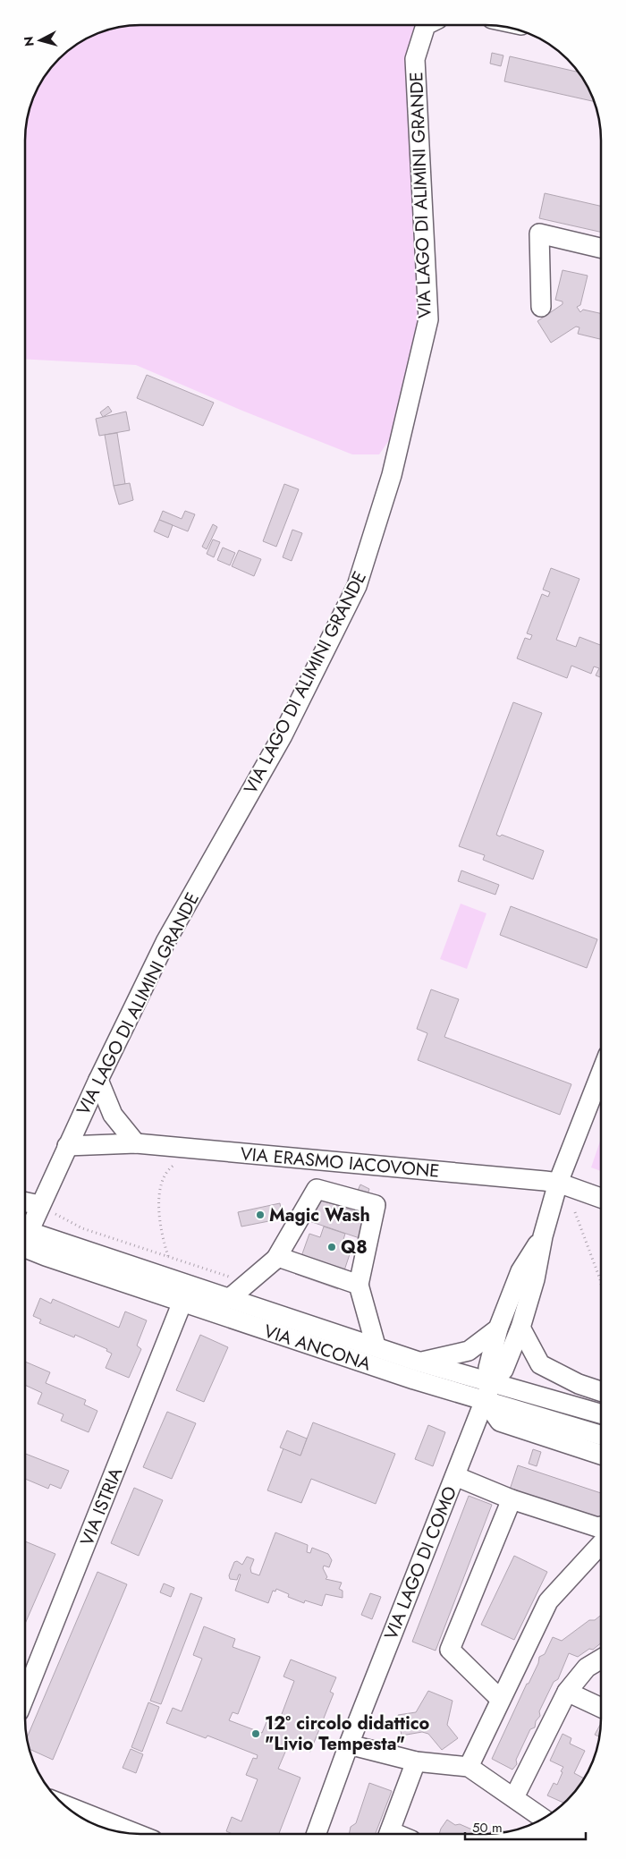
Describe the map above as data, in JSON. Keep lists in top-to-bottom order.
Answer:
{
  "streets": {
    "street": [
      "VIA LAGO DI ALIMINI GRANDE",
      "VIA ERASMO IACOVONE",
      "VIA ANCONA",
      "VIA ISTRIA",
      "VIA LAGO DI COMO"
    ]
  },
  "crossings": [
    ["VIA LAGO DI ALIMINI GRANDE", "VIA ERASMO IACOVONE"],
    ["VIA ERASMO IACOVONE", "VIA LAGO DI COMO"],
    ["VIA ANCONA", "VIA ISTRIA"],
    ["VIA ANCONA", "VIA LAGO DI COMO"]
  ],
  "places": ["Magic Wash", "Q8", "12° circolo didattico \"Livio Tempesta\""],
  "scale_bar": "50 m",
  "north": "left"
}
